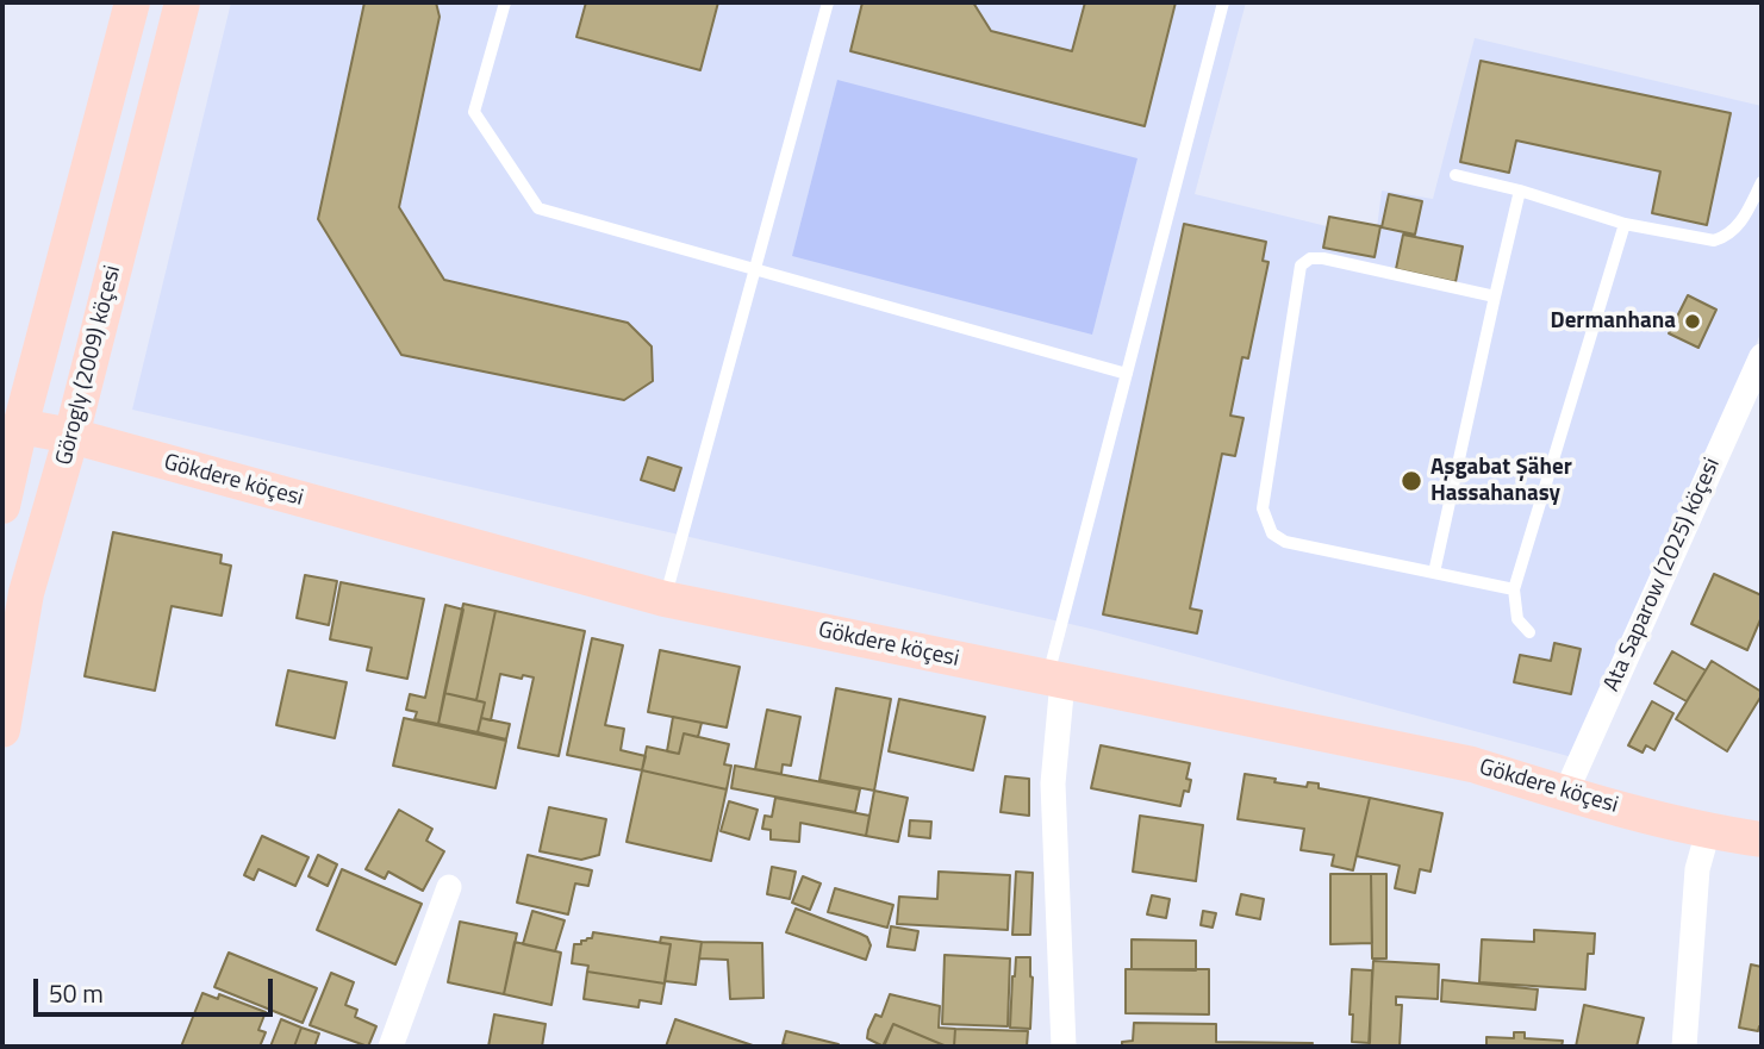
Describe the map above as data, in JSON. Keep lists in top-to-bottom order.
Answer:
{
  "streets": {
    "street": ["Görogly (2009) köçesi", "Gökdere köçesi", "Ata Saparow (2025) köçesi"]
  },
  "crossings": [
    ["Görogly (2009) köçesi", "Gökdere köçesi"],
    ["Gökdere köçesi", "Ata Saparow (2025) köçesi"]
  ],
  "places": ["Dermanhana", "Aşgabat Şäher Hassahanasy"],
  "scale_bar": "50 m"
}
